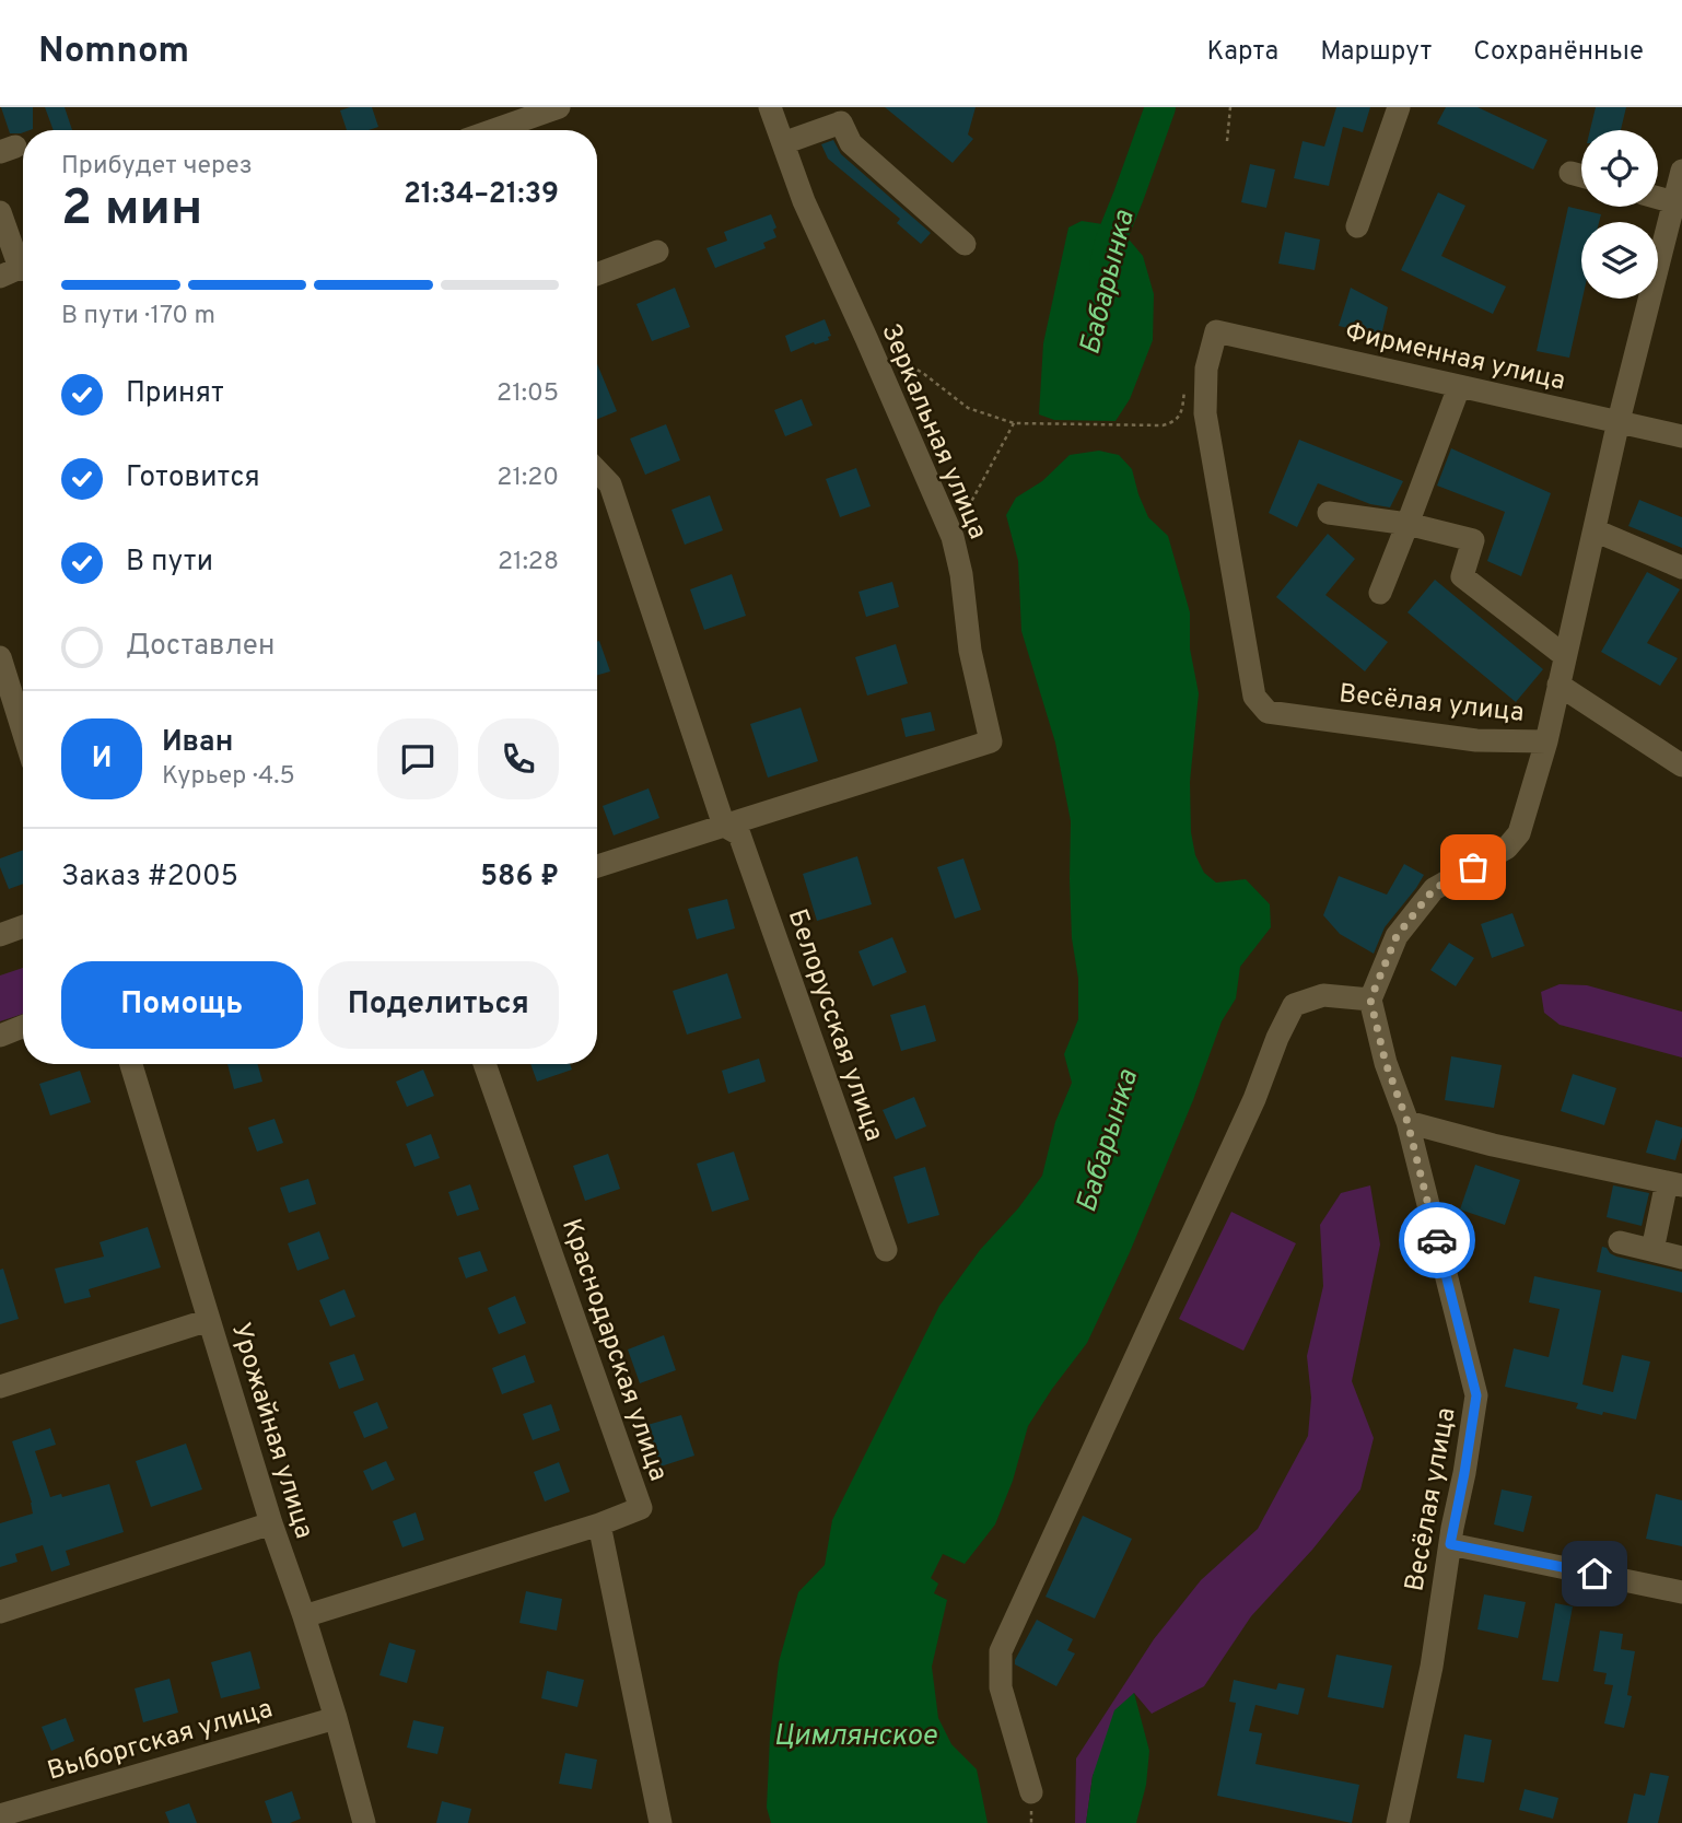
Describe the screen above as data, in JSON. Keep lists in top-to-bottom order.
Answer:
{
  "streets": {
    "street": [
      "Фирменная улица",
      "Зеркальная улица",
      "Весёлая улица",
      "Белорусская улица",
      "Краснодарская улица",
      "Урожайная улица",
      "Выборгская улица"
    ]
  },
  "crossings": [
    ["Фирменная улица", "Весёлая улица"],
    ["Зеркальная улица", "Белорусская улица"],
    ["Урожайная улица", "Выборгская улица"]
  ],
  "water": ["Бабарынка", "Цимлянское"],
  "page": {
    "header": "Nomnom",
    "nav": ["Карта", "Маршрут", "Сохранённые"],
    "heading": ["2 мин", "Прибудет через", "21:34–21:39"],
    "panel": [
      "Иван",
      "Курьер · 4.5",
      "Заказ #2005",
      "586 ₽"
    ],
    "bar": "В пути · 170 m",
    "list": [
      ["Принят", "21:05"],
      ["Готовится", "21:20"],
      ["В пути", "21:28"],
      "Доставлен"
    ],
    "round": "И",
    "buttons": ["Помощь", "Поделиться"]
  }
}
